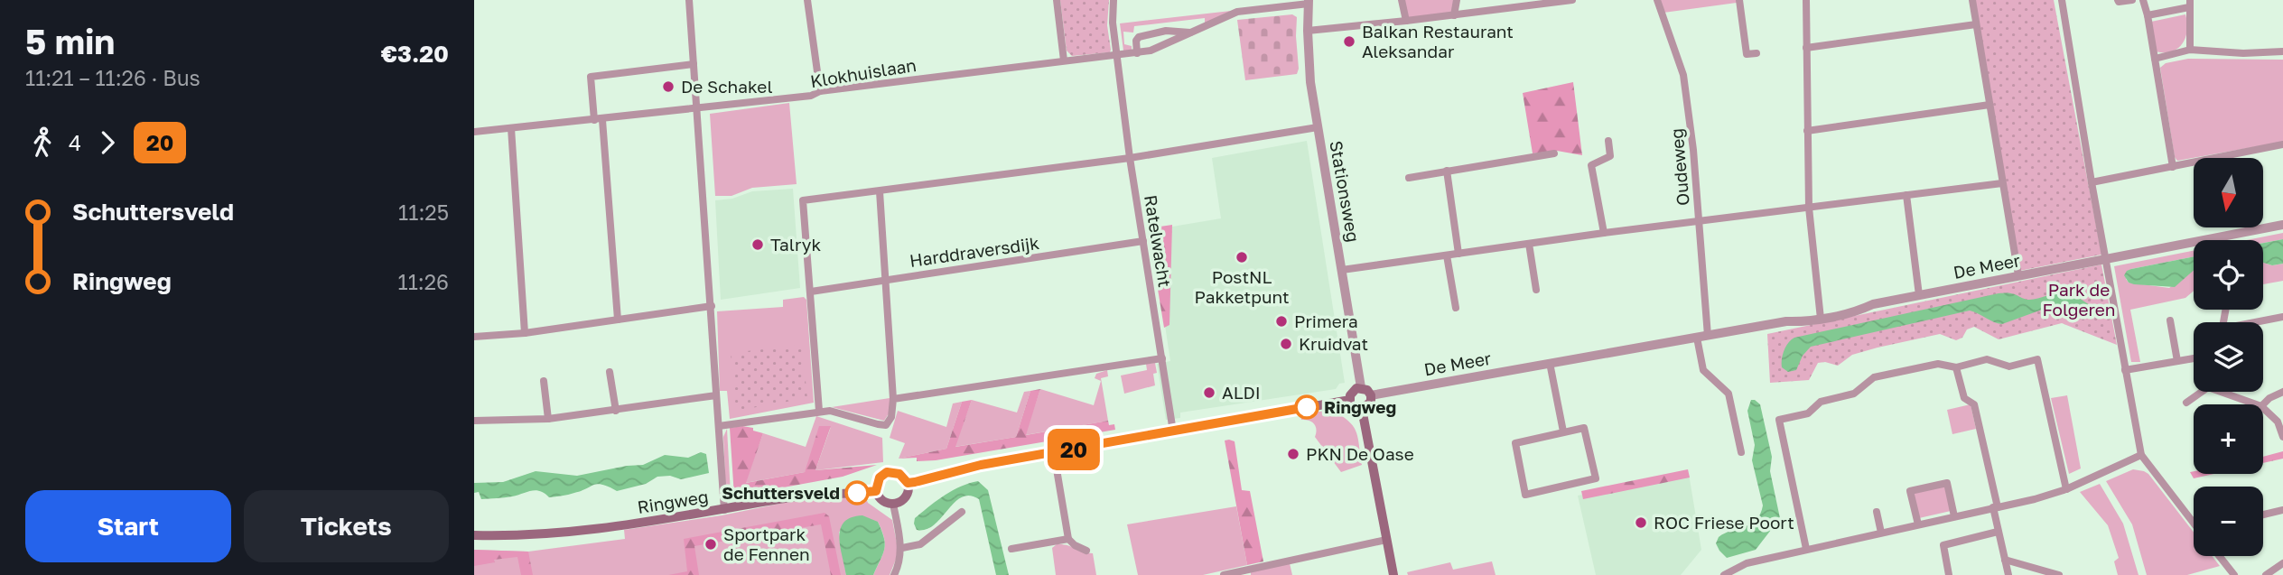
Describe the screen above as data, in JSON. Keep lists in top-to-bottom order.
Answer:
{
  "streets": {
    "main road": ["Ringweg"],
    "street": [
      "Klokhuislaan",
      "Oudeweg",
      "Stationsweg",
      "Ratelwacht",
      "Harddraversdijk",
      "De Meer"
    ]
  },
  "crossings": [
    ["Klokhuislaan", "Stationsweg"],
    ["Klokhuislaan", "Ratelwacht"],
    ["Oudeweg", "De Meer"],
    ["Stationsweg", "De Meer"],
    ["Ratelwacht", "Harddraversdijk"]
  ],
  "parks": ["Park de Folgeren"],
  "places": [
    "Balkan Restaurant Aleksandar",
    "De Schakel",
    "Talryk",
    "PostNL Pakketpunt",
    "Primera",
    "Kruidvat",
    "ALDI",
    "Ringweg",
    "PKN De Oase",
    "Schuttersveld",
    "ROC Friese Poort",
    "Sportpark de Fennen"
  ],
  "lines": ["bus line 20"],
  "north": "bottom",
  "page": {
    "heading": ["5 min", "11:21 – 11:26 · Bus", "€3.20"],
    "on_map": "20",
    "legs": ["4", "20"],
    "map_buttons": ["+", "−"],
    "list": [
      {
        "name": "Schuttersveld",
        "value": "11:25"
      },
      {
        "name": "Ringweg",
        "value": "11:26"
      }
    ],
    "buttons": ["Start", "Tickets"]
  }
}
